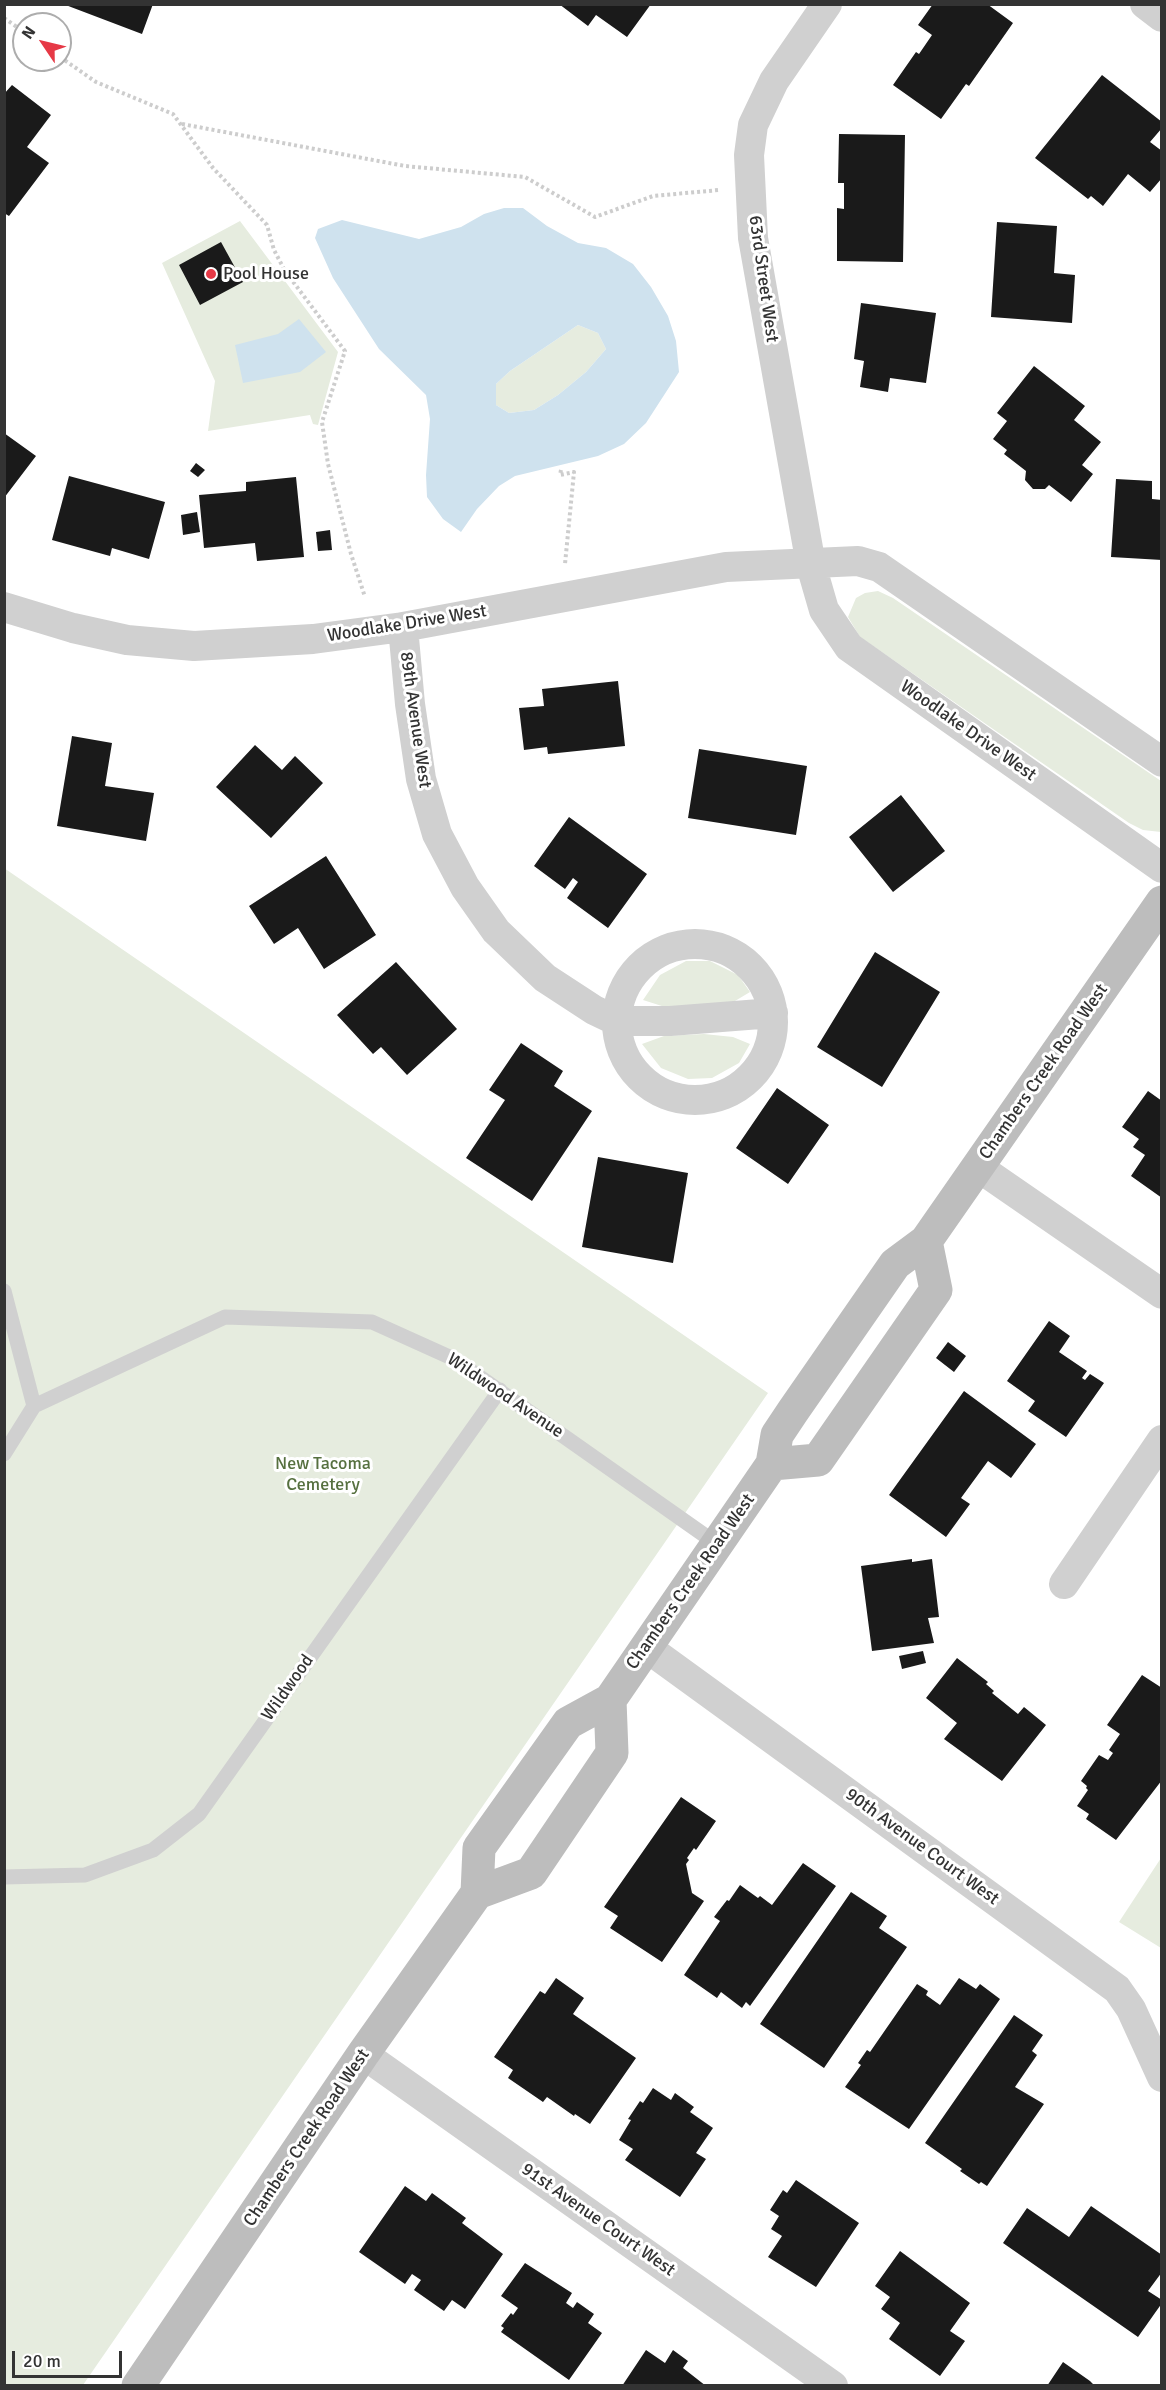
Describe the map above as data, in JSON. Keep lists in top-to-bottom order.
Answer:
{
  "streets": {
    "street": [
      "63rd Street West",
      "Woodlake Drive West",
      "89th Avenue West",
      "Chambers Creek Road West",
      "90th Avenue Court West",
      "91st Avenue Court West"
    ],
    "lane": ["Wildwood Avenue", "Wildwood"]
  },
  "crossings": [
    ["63rd Street West", "Woodlake Drive West"],
    ["Woodlake Drive West", "89th Avenue West"],
    ["Chambers Creek Road West", "Wildwood Avenue"],
    ["Chambers Creek Road West", "90th Avenue Court West"],
    ["Chambers Creek Road West", "91st Avenue Court West"],
    ["Wildwood Avenue", "Wildwood"]
  ],
  "parks": ["New Tacoma Cemetery"],
  "places": ["Pool House"],
  "scale_bar": "20 m",
  "north": "top left"
}
